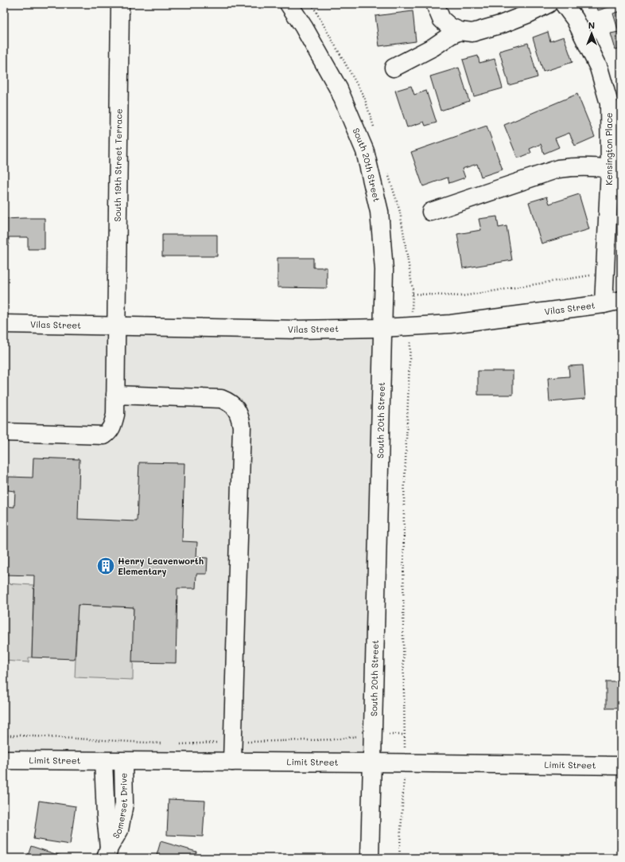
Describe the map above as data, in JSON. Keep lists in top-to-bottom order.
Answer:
{
  "streets": {
    "street": [
      "Kensington Place",
      "South 19th Street Terrace",
      "South 20th Street",
      "Vilas Street",
      "Limit Street",
      "Somerset Drive"
    ]
  },
  "crossings": [
    ["Kensington Place", "Vilas Street"],
    ["South 19th Street Terrace", "Vilas Street"],
    ["South 20th Street", "Vilas Street"],
    ["South 20th Street", "Limit Street"],
    ["Limit Street", "Somerset Drive"]
  ],
  "places": {
    "building": ["Henry Leavenworth Elementary"]
  },
  "north": "top"
}
